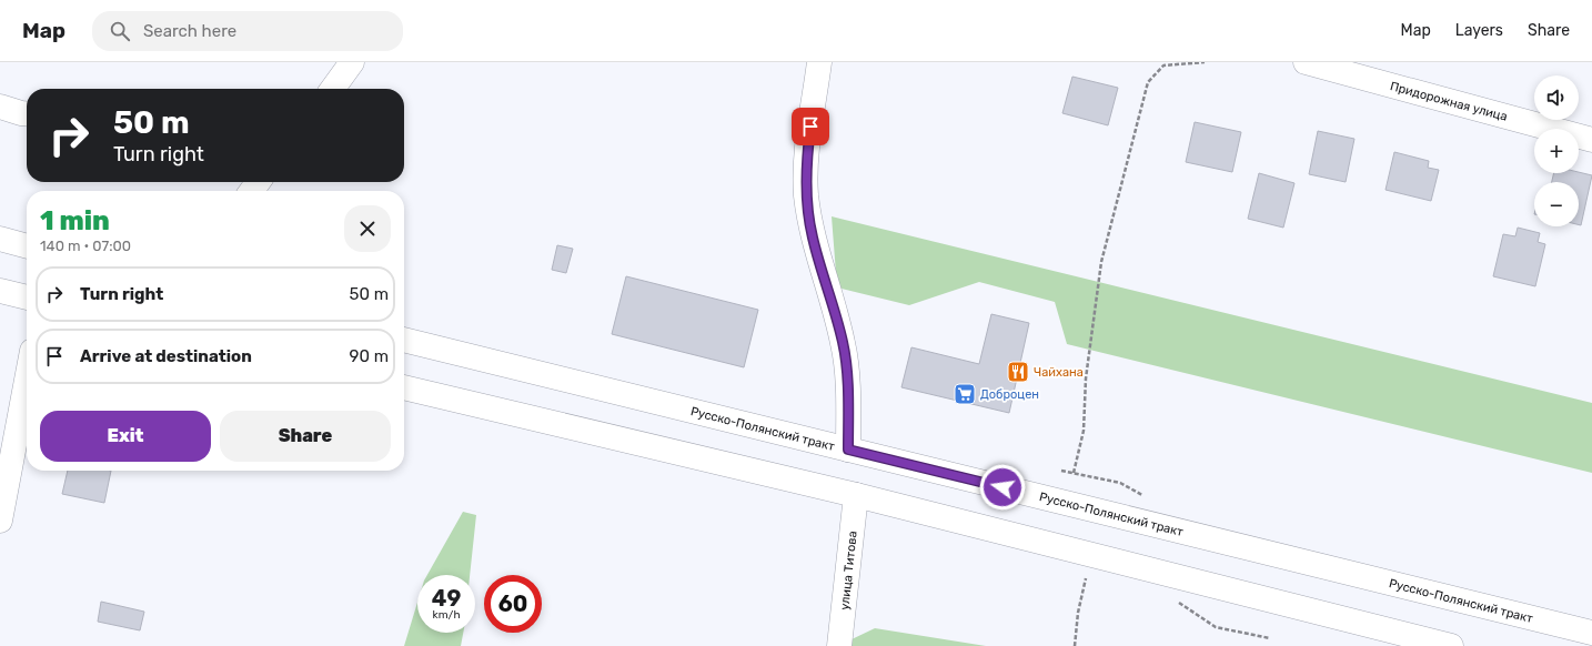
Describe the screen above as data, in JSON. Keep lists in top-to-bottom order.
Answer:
{
  "streets": {
    "main road": ["Придорожная улица", "Русско-Полянский тракт", "улица Титова"]
  },
  "places": {
    "restaurant": ["Чайхана"],
    "supermarket": ["Доброцен"]
  },
  "page": {
    "header": "Map",
    "search": "Search here",
    "nav": ["Map", "Layers", "Share"],
    "map_buttons": ["+", "−"],
    "turn": ["50 m", "Turn right"],
    "heading": ["1 min", "140 m · 07:00"],
    "list": [
      {
        "name": "Turn right",
        "value": "50 m"
      },
      {
        "name": "Arrive at destination",
        "value": "90 m"
      }
    ],
    "buttons": ["Exit", "Share"],
    "speed": "49 km/h",
    "limit": "60"
  }
}
